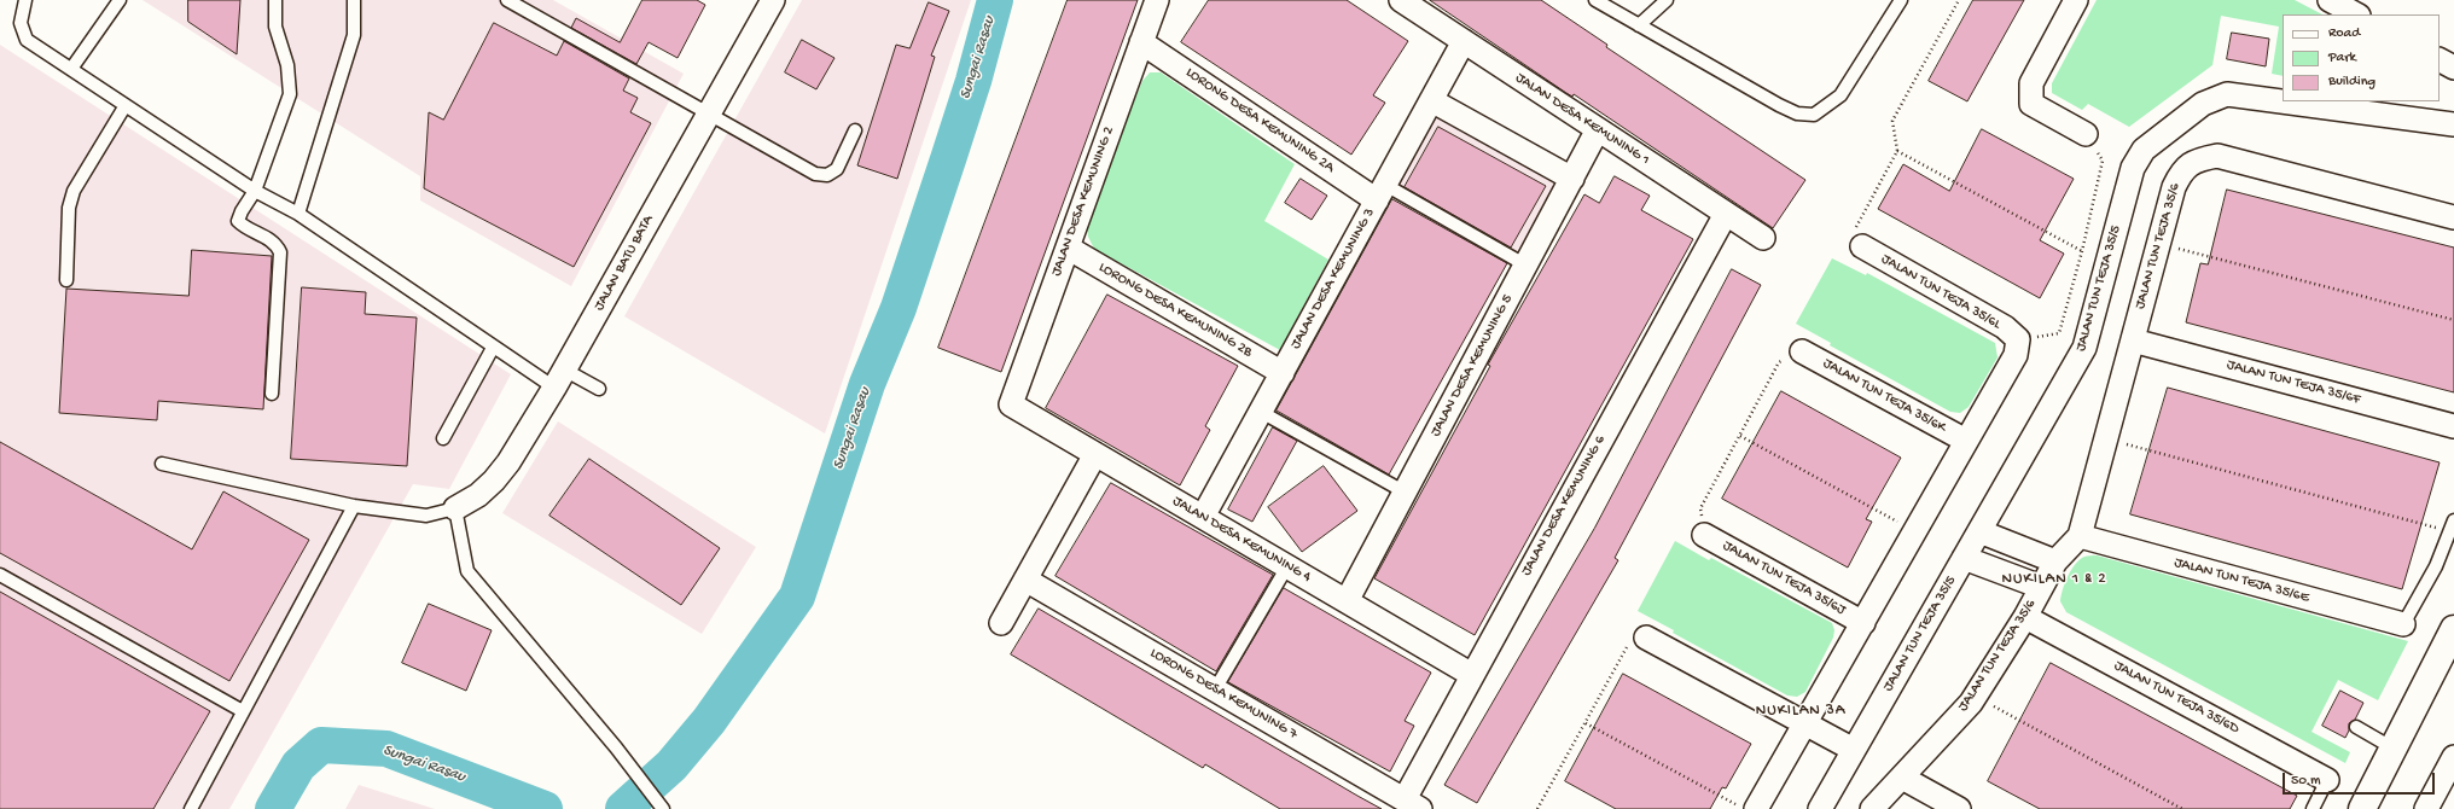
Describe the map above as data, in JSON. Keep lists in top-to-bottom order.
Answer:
{
  "streets": {
    "street": [
      "JALAN DESA KEMUNING 1",
      "LORONG DESA KEMUNING 2A",
      "JALAN DESA KEMUNING 2",
      "JALAN TUN TEJA 35/6",
      "JALAN BATU BATA",
      "JALAN DESA KEMUNING 3",
      "JALAN TUN TEJA 35/5",
      "JALAN TUN TEJA 35/6L",
      "LORONG DESA KEMUNING 2B",
      "JALAN DESA KEMUNING 5",
      "JALAN TUN TEJA 35/6F",
      "JALAN TUN TEJA 35/6K",
      "JALAN DESA KEMUNING 6",
      "JALAN DESA KEMUNING 4",
      "JALAN TUN TEJA 35/6J",
      "JALAN TUN TEJA 35/6E",
      "LORONG DESA KEMUNING 7",
      "JALAN TUN TEJA 35/6D"
    ]
  },
  "crossings": [
    ["JALAN DESA KEMUNING 1", "JALAN DESA KEMUNING 3"],
    ["JALAN DESA KEMUNING 1", "JALAN DESA KEMUNING 5"],
    ["JALAN DESA KEMUNING 1", "JALAN DESA KEMUNING 6"],
    ["LORONG DESA KEMUNING 2A", "JALAN DESA KEMUNING 2"],
    ["LORONG DESA KEMUNING 2A", "JALAN DESA KEMUNING 3"],
    ["JALAN DESA KEMUNING 2", "LORONG DESA KEMUNING 2B"],
    ["JALAN DESA KEMUNING 2", "JALAN DESA KEMUNING 4"],
    ["JALAN TUN TEJA 35/6", "JALAN TUN TEJA 35/5"],
    ["JALAN TUN TEJA 35/6", "JALAN TUN TEJA 35/6F"],
    ["JALAN TUN TEJA 35/6", "JALAN TUN TEJA 35/6E"],
    ["JALAN TUN TEJA 35/6", "JALAN TUN TEJA 35/6D"],
    ["JALAN DESA KEMUNING 3", "LORONG DESA KEMUNING 2B"],
    ["JALAN DESA KEMUNING 3", "JALAN DESA KEMUNING 4"],
    ["JALAN DESA KEMUNING 5", "JALAN DESA KEMUNING 4"],
    ["JALAN DESA KEMUNING 6", "JALAN DESA KEMUNING 4"],
    ["JALAN DESA KEMUNING 6", "LORONG DESA KEMUNING 7"]
  ],
  "districts": ["NUKILAN 1 & 2", "NUKILAN 3A"],
  "water": ["Sungai Rasau"],
  "legend": ["Road", "Park", "Building"],
  "scale_bar": "50 m"
}
